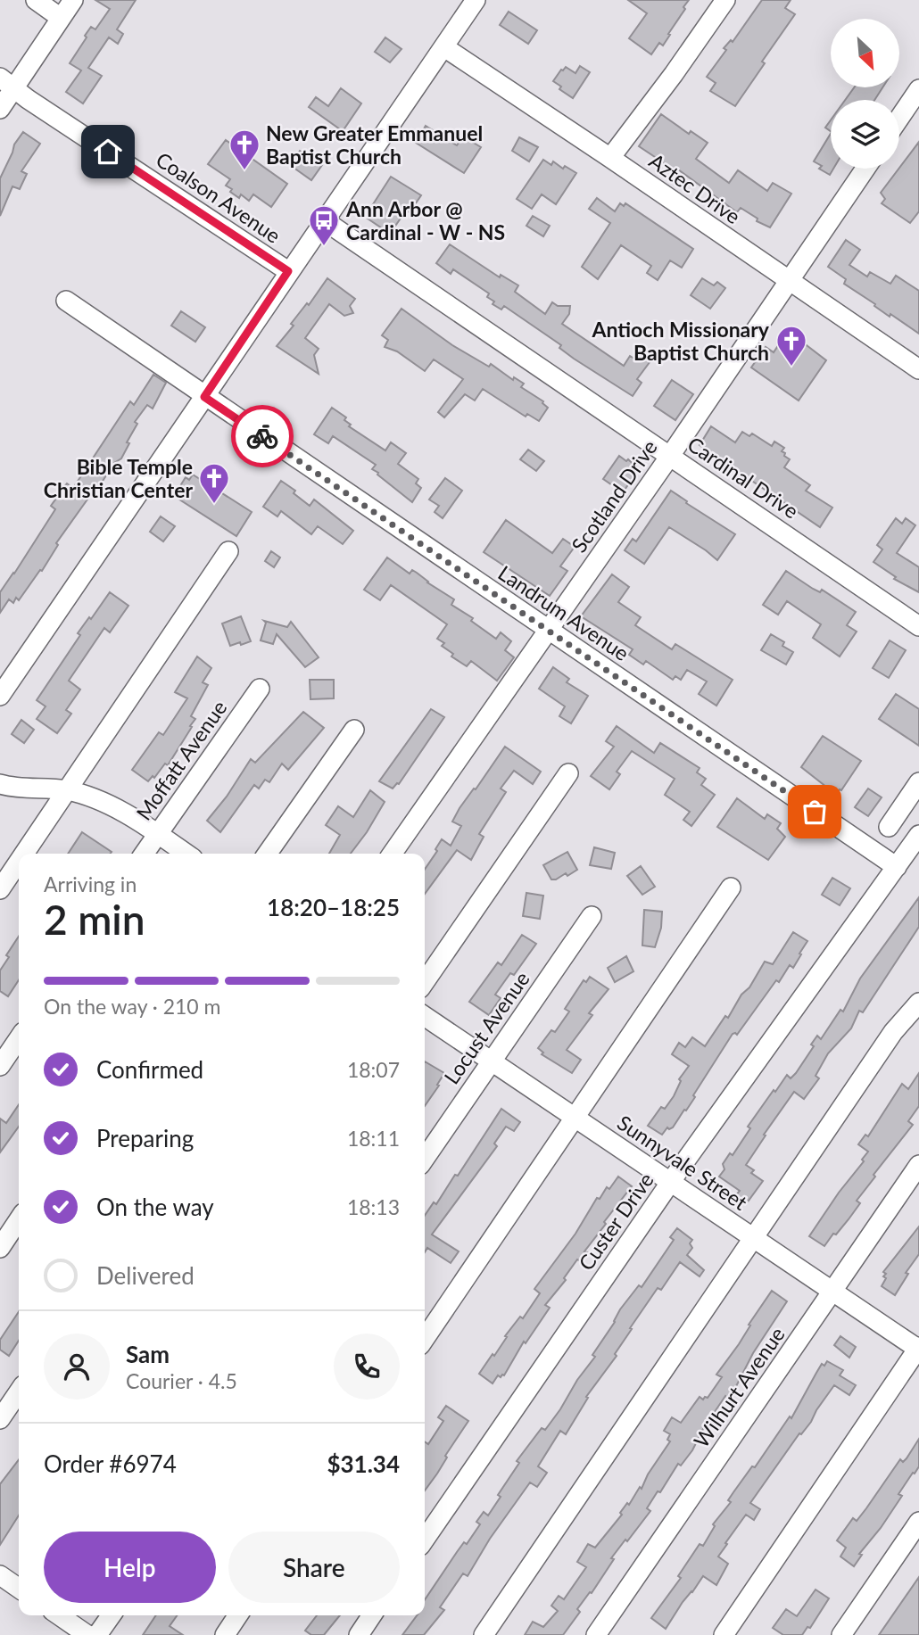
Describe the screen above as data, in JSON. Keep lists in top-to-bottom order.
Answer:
{
  "streets": {
    "street": [
      "Aztec Drive",
      "Coalson Avenue",
      "Cardinal Drive",
      "Scotland Drive",
      "Landrum Avenue",
      "Moffatt Avenue",
      "Locust Avenue",
      "Sunnyvale Street",
      "Custer Drive",
      "Wilhurt Avenue"
    ]
  },
  "crossings": [
    ["Aztec Drive", "Scotland Drive"],
    ["Cardinal Drive", "Scotland Drive"],
    ["Scotland Drive", "Landrum Avenue"],
    ["Landrum Avenue", "Custer Drive"],
    ["Locust Avenue", "Sunnyvale Street"],
    ["Sunnyvale Street", "Custer Drive"],
    ["Sunnyvale Street", "Wilhurt Avenue"]
  ],
  "places": {
    "church": ["New Greater Emmanuel Baptist Church", "Antioch Missionary Baptist Church", "Bible Temple Christian Center"],
    "bus stop": ["Ann Arbor @ Cardinal - W - NS"]
  },
  "north": "bottom right",
  "page": {
    "heading": ["2 min", "Arriving in", "18:20–18:25"],
    "panel": [
      "Sam",
      "Courier · 4.5",
      "Order #6974",
      "$31.34"
    ],
    "bar": "On the way · 210 m",
    "list": [
      ["Confirmed", "18:07"],
      ["Preparing", "18:11"],
      ["On the way", "18:13"],
      "Delivered"
    ],
    "buttons": ["Help", "Share"]
  }
}
